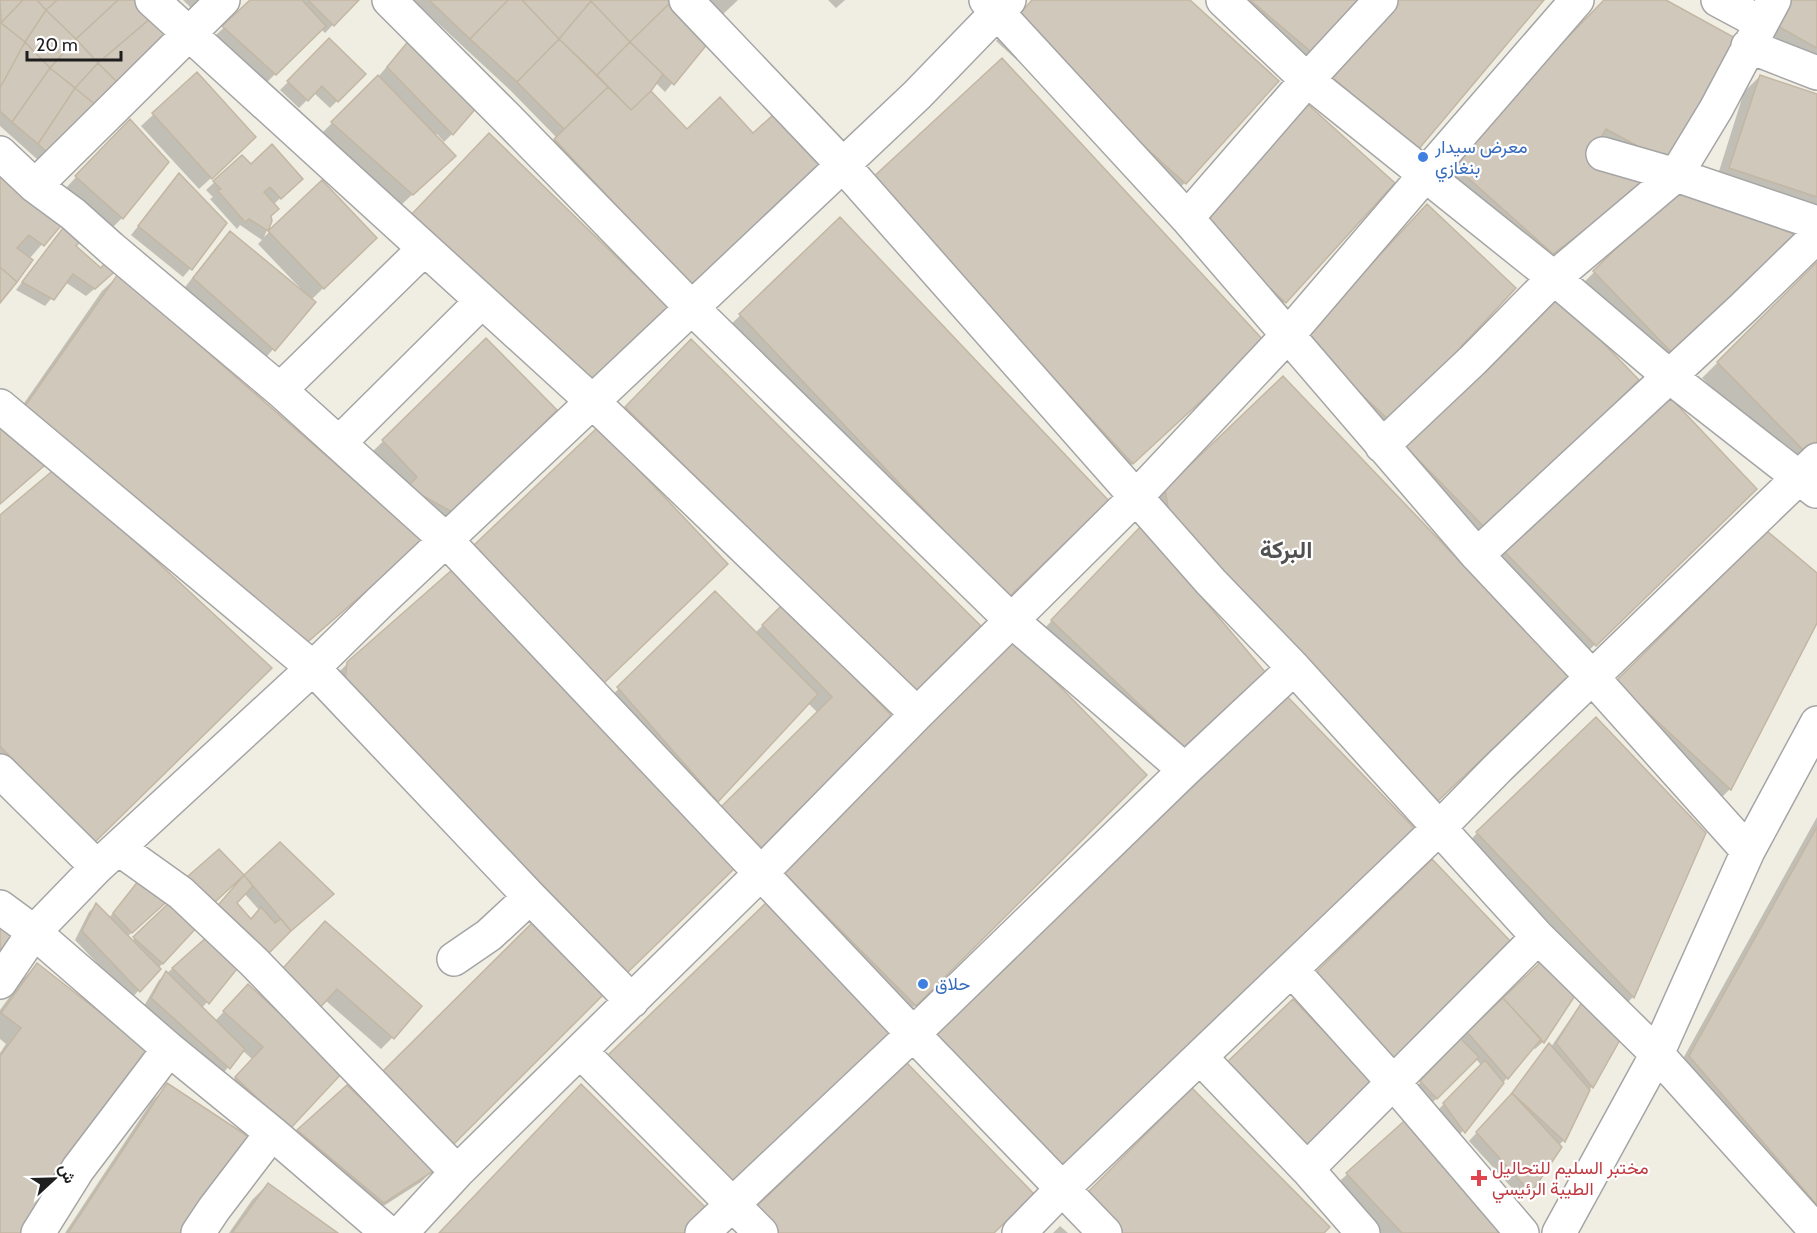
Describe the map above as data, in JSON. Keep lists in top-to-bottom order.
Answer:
{
  "districts": ["البركة"],
  "places": {
    "other": ["معرض سيدار بنغازي", "حلاق"],
    "health": ["مختبر السليم للتحاليل الطيبة الرئيسي"]
  },
  "scale_bar": "20 m",
  "north": "right"
}
